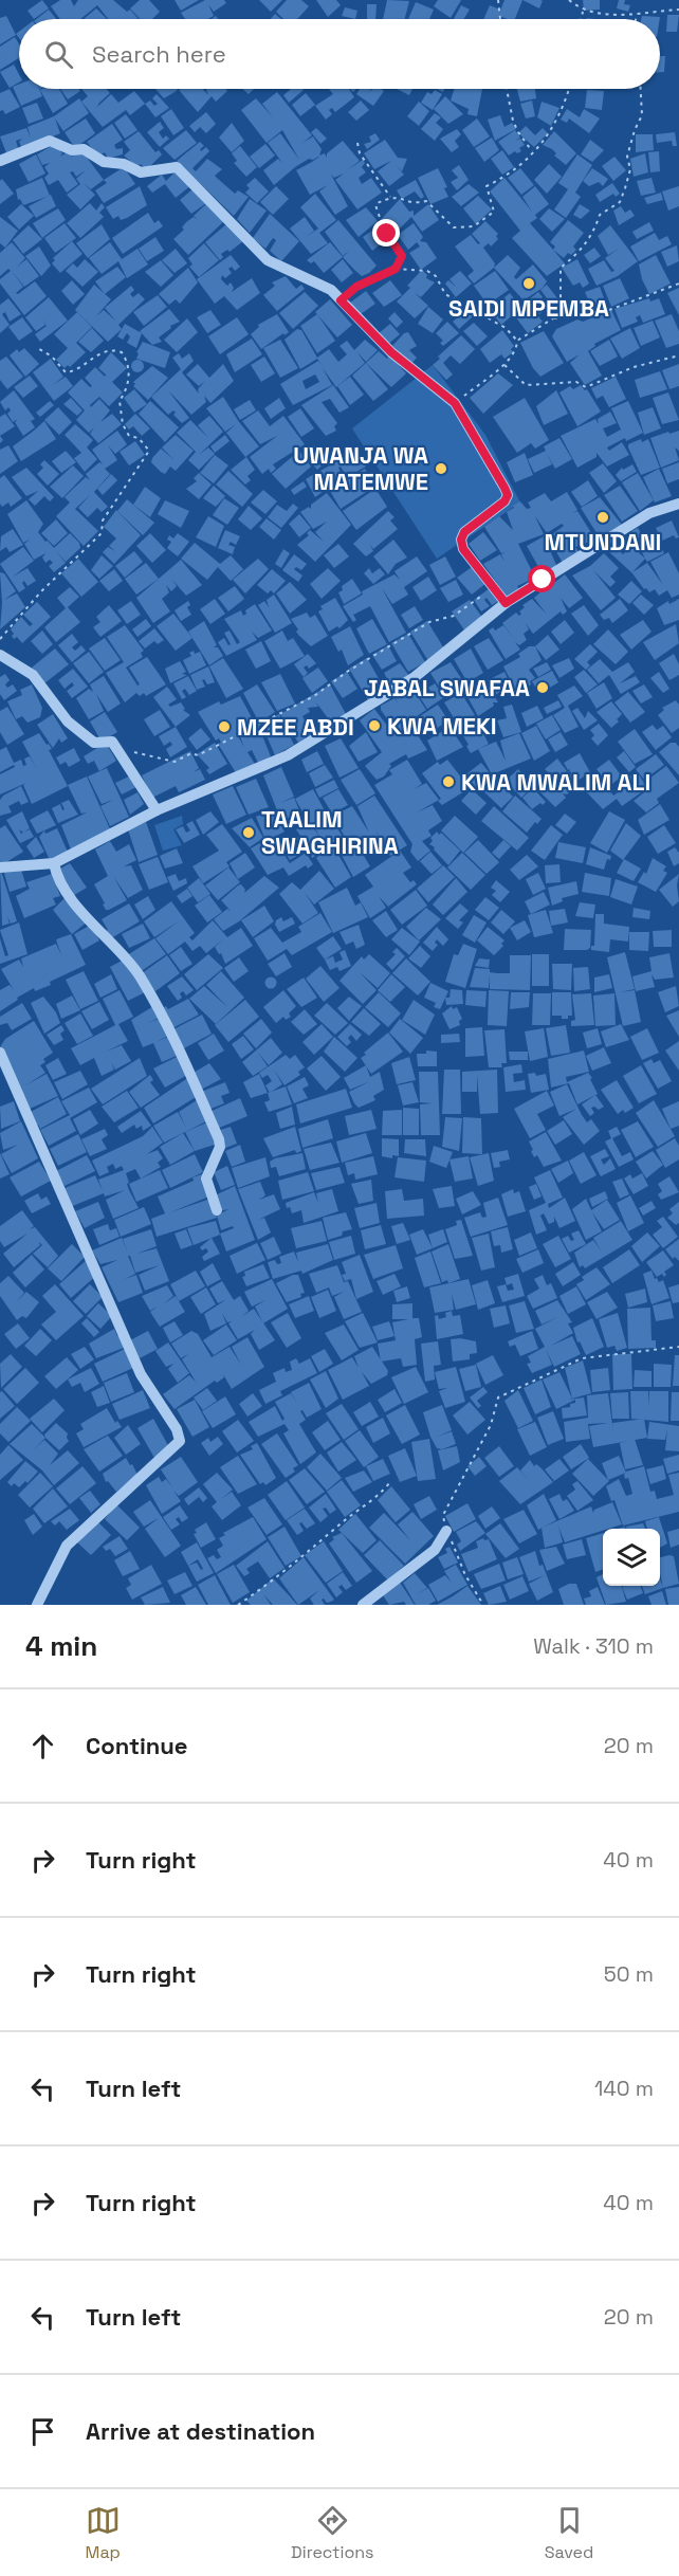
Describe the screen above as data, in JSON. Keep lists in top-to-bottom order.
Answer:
{
  "places": [
    "SAIDI MPEMBA",
    "UWANJA WA MATEMWE",
    "MTUNDANI",
    "JABAL SWAFAA",
    "KWA MEKI",
    "MZEE ABDI",
    "KWA MWALIM ALI",
    "TAALIM SWAGHIRINA"
  ],
  "page": {
    "search": "Search here",
    "heading": ["4 min", "Walk · 310 m"],
    "list": [
      ["Continue", "20 m"],
      ["Turn right", "40 m"],
      ["Turn right", "50 m"],
      ["Turn left", "140 m"],
      ["Turn right", "40 m"],
      ["Turn left", "20 m"],
      "Arrive at destination"
    ],
    "nav": ["Map", "Directions", "Saved"]
  }
}
